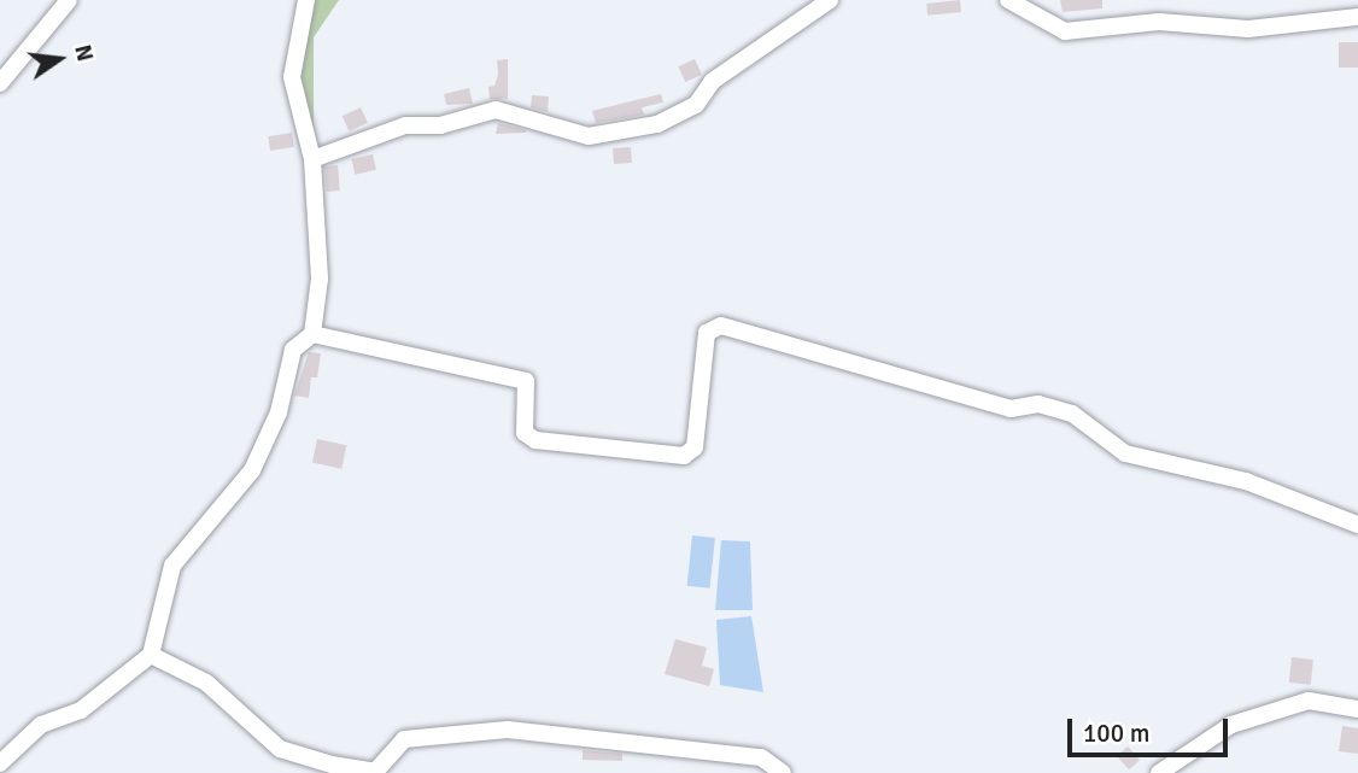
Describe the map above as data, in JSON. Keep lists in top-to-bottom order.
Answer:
{
  "scale_bar": "100 m",
  "north": "right"
}
